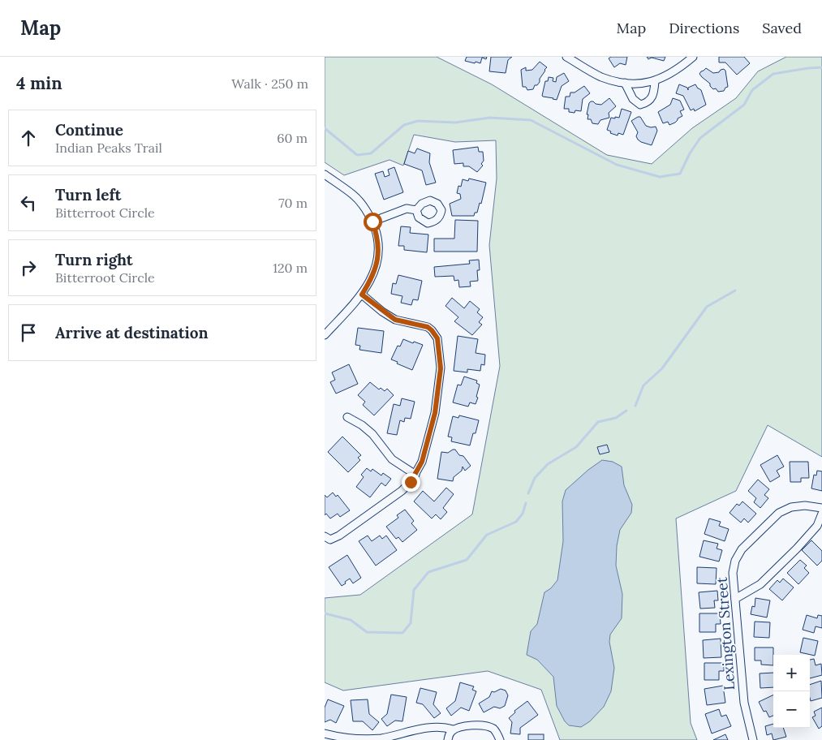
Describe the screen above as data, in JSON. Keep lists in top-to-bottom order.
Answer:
{
  "streets": {
    "street": ["Lexington Street"]
  },
  "page": {
    "header": "Map",
    "nav": ["Map", "Directions", "Saved"],
    "heading": ["4 min", "Walk · 250 m"],
    "list": [
      ["Continue", "Indian Peaks Trail", "60 m"],
      ["Turn left", "Bitterroot Circle", "70 m"],
      ["Turn right", "Bitterroot Circle", "120 m"],
      "Arrive at destination"
    ],
    "map_buttons": ["+", "−"]
  }
}
